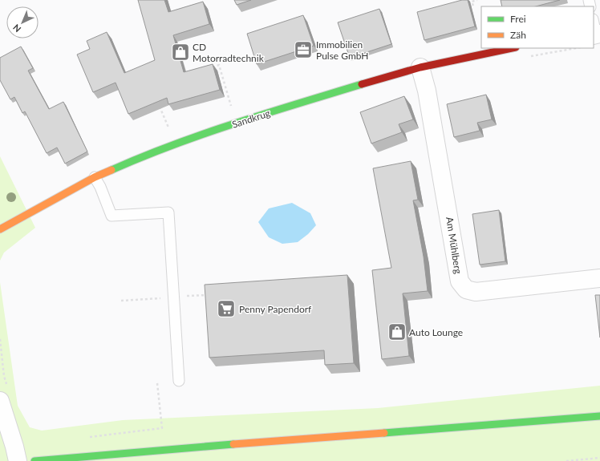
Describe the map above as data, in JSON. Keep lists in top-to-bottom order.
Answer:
{
  "streets": {
    "main road": ["Sandkrug"],
    "street": ["Am Mühlberg"]
  },
  "crossings": [
    ["Sandkrug", "Am Mühlberg"]
  ],
  "places": {
    "office": ["Immobilien Pulse GmbH"],
    "shop": ["CD Motorradtechnik", "Auto Lounge"],
    "supermarket": ["Penny Papendorf"]
  },
  "legend": ["Frei", "Zäh"],
  "north": "bottom left"
}
